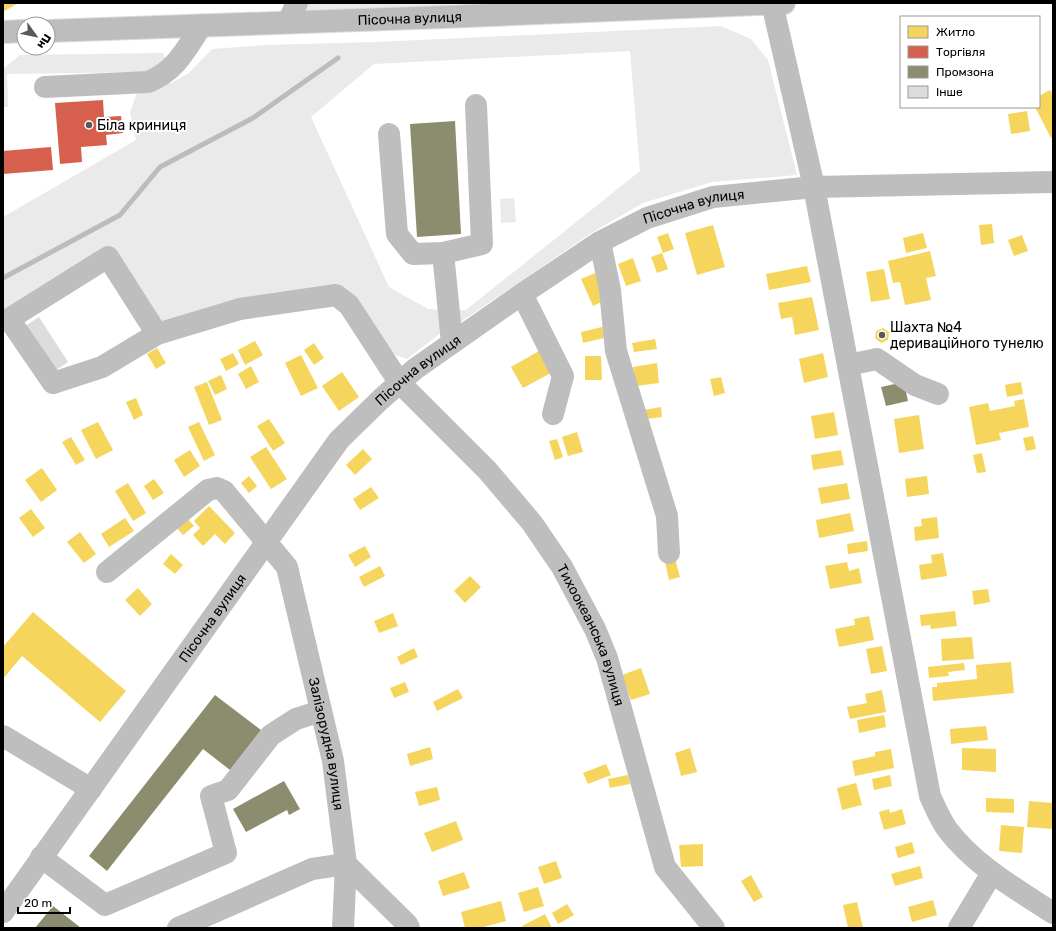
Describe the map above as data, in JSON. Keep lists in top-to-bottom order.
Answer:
{
  "streets": {
    "main road": ["Пісочна вулиця"],
    "street": ["Тихоокеанська вулиця", "Залізорудна вулиця"]
  },
  "crossings": [
    ["Пісочна вулиця", "Тихоокеанська вулиця"],
    ["Пісочна вулиця", "Залізорудна вулиця"]
  ],
  "places": ["Біла криниця", "Шахта №4 дериваційного тунелю"],
  "legend": [
    "Житло",
    "Торгівля",
    "Промзона",
    "Інше"
  ],
  "scale_bar": "20 m",
  "north": "bottom right"
}
